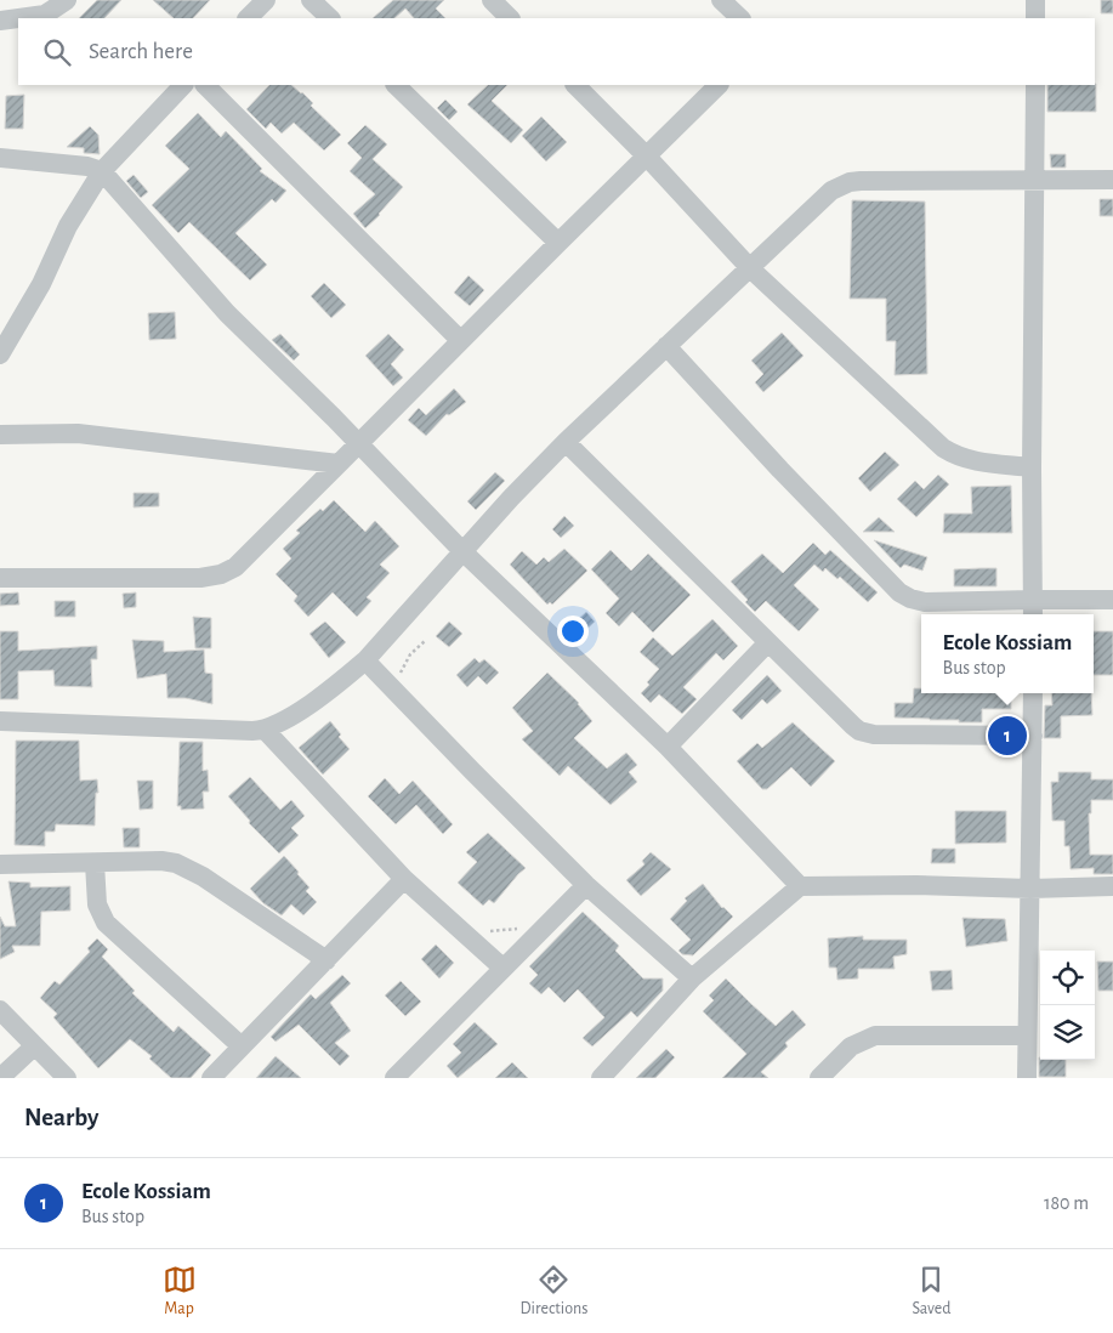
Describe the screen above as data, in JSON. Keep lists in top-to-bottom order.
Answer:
{
  "page": {
    "search": "Search here",
    "popup": ["Ecole Kossiam", "Bus stop"],
    "pins": "1",
    "heading": "Nearby",
    "list": [
      {
        "mark": "1",
        "name": "Ecole Kossiam",
        "note": "Bus stop",
        "value": "180 m"
      }
    ],
    "nav": ["Map", "Directions", "Saved"]
  }
}
